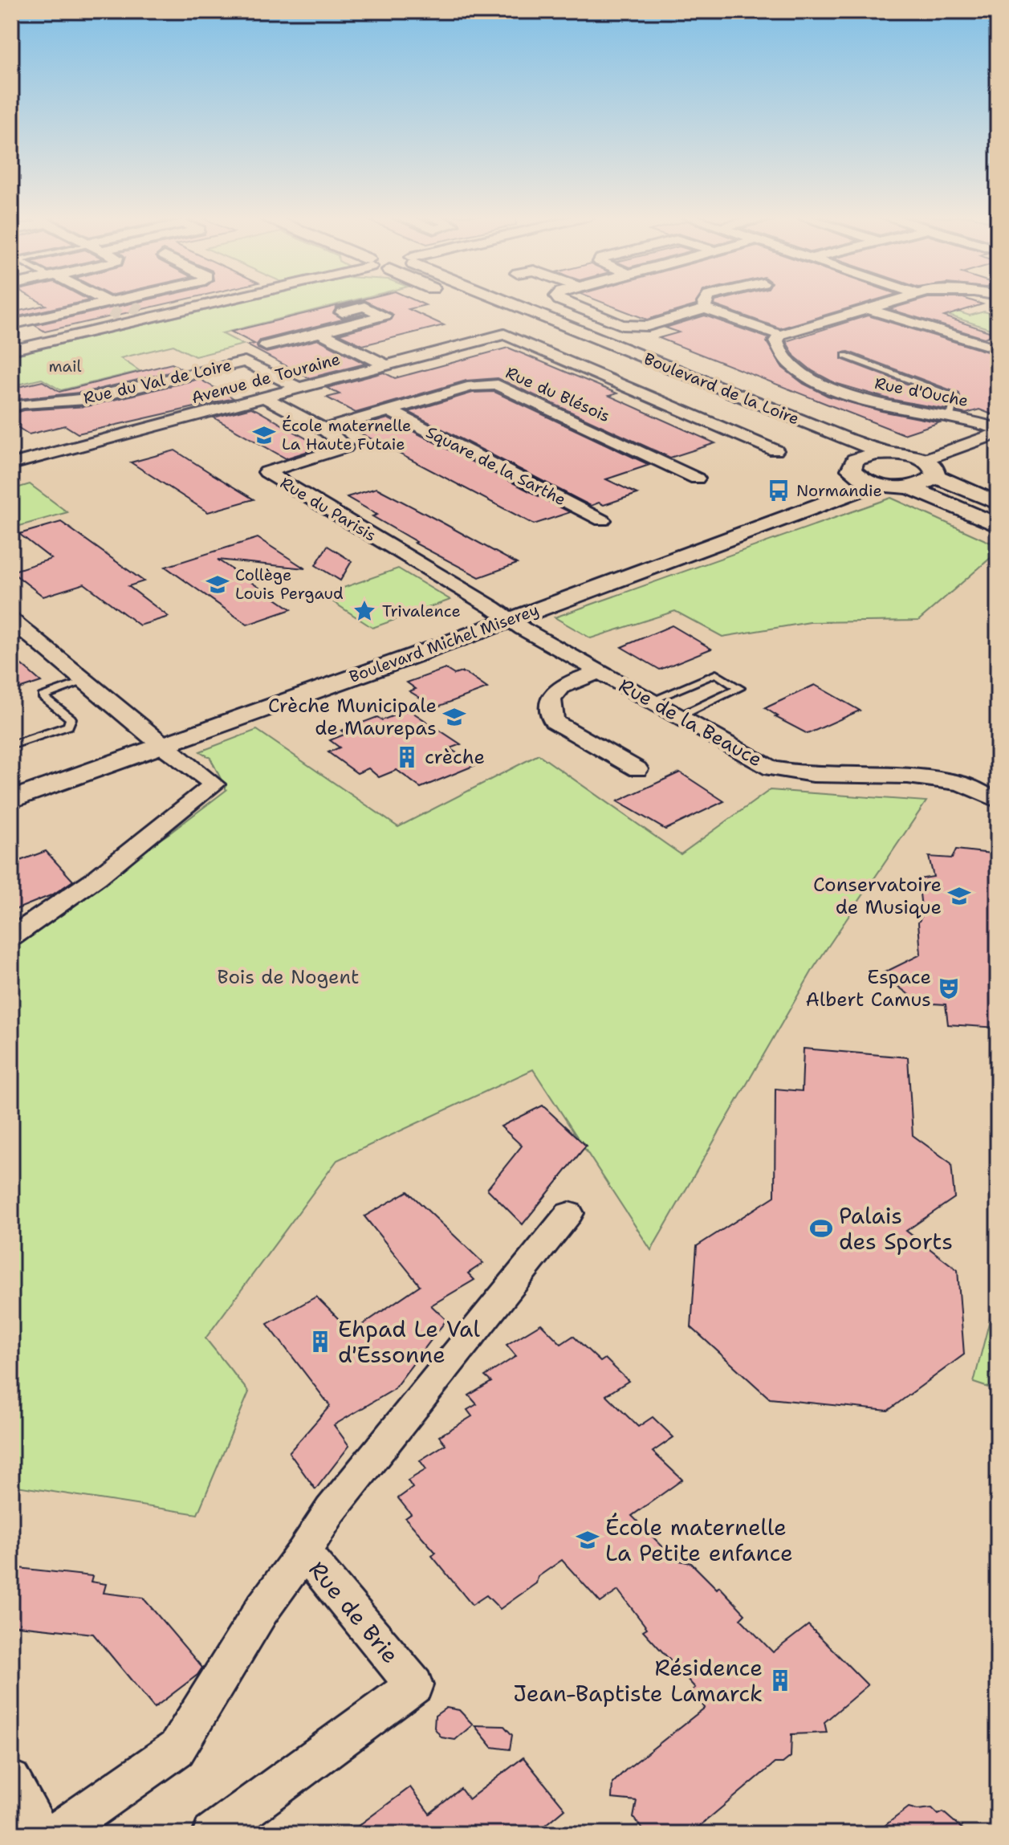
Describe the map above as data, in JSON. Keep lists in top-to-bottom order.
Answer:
{
  "streets": {
    "street": [
      "Avenue de Touraine",
      "Rue du Val de Loire",
      "Boulevard de la Loire",
      "Rue d'Ouche",
      "Rue du Blésois",
      "Square de la Sarthe",
      "Rue du Parisis",
      "Boulevard Michel Miserey",
      "Rue de la Beauce",
      "Rue de Brie"
    ]
  },
  "crossings": [
    ["Avenue de Touraine", "Rue du Val de Loire"],
    ["Avenue de Touraine", "Rue du Parisis"],
    ["Boulevard de la Loire", "Boulevard Michel Miserey"],
    ["Rue du Blésois", "Square de la Sarthe"],
    ["Rue du Blésois", "Rue du Parisis"],
    ["Rue du Parisis", "Boulevard Michel Miserey"],
    ["Rue du Parisis", "Rue de la Beauce"],
    ["Boulevard Michel Miserey", "Rue de la Beauce"]
  ],
  "parks": ["mail", "Bois de Nogent"],
  "places": {
    "school or university": [
      "École maternelle La Haute Futaie",
      "Collège Louis Pergaud",
      "Crèche Municipale de Maurepas",
      "Conservatoire de Musique",
      "École maternelle La Petite enfance"
    ],
    "bus stop": ["Normandie"],
    "place": ["Trivalence"],
    "building": ["crèche", "Ehpad Le Val d'Essonne", "Résidence Jean-Baptiste Lamarck"],
    "theatre": ["Espace Albert Camus"],
    "sports": ["Palais des Sports"]
  }
}
